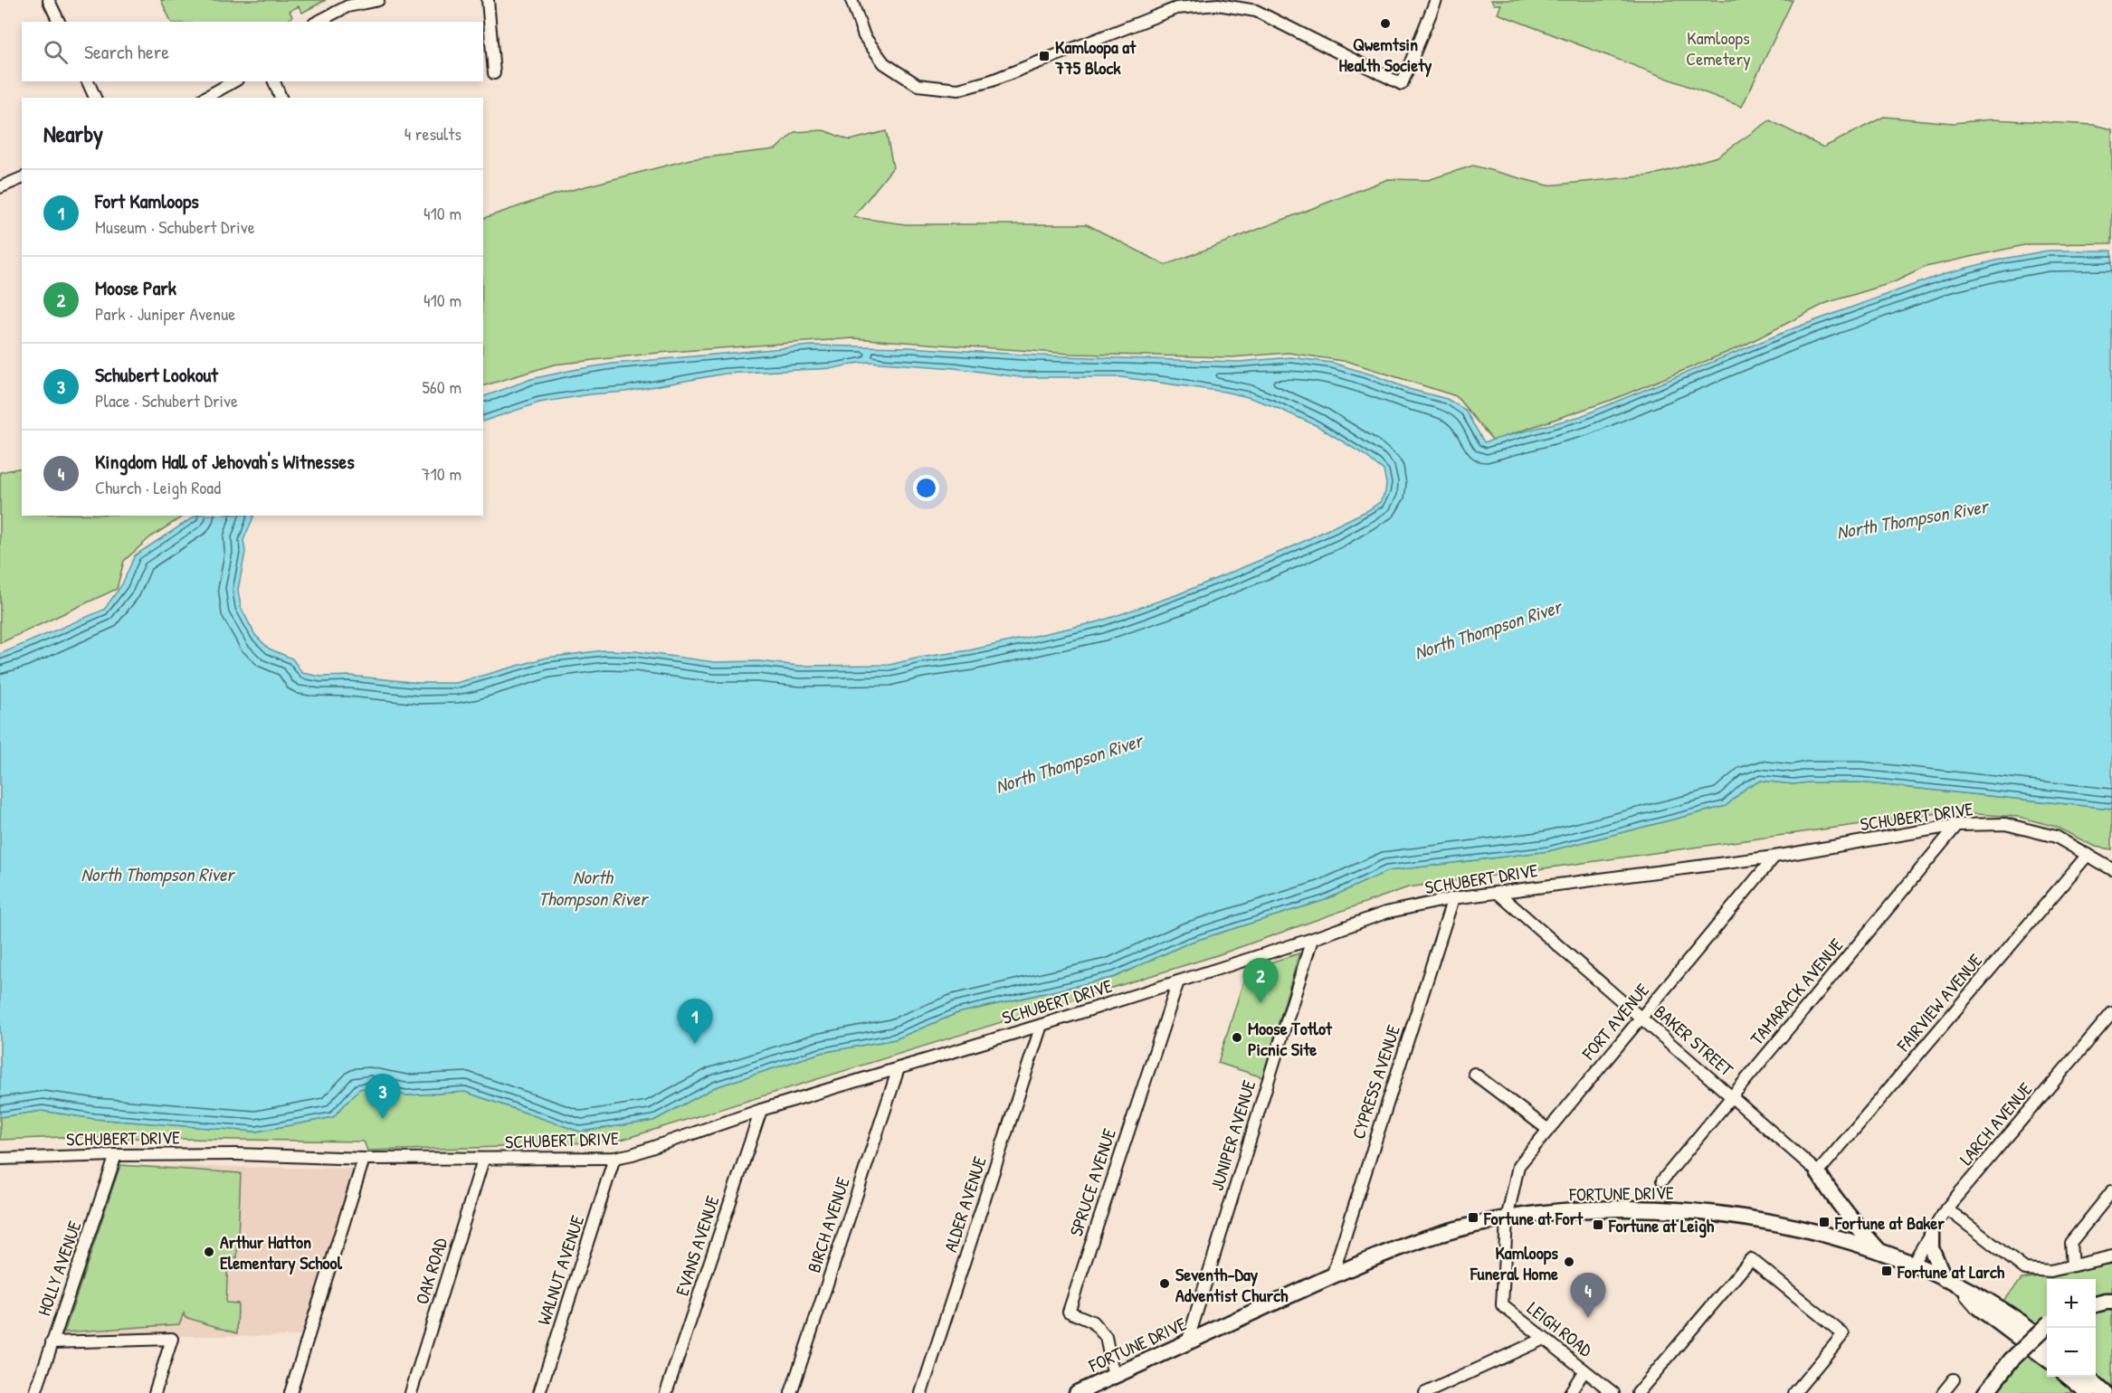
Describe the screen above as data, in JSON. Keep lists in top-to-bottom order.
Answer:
{
  "streets": {
    "main road": ["FORTUNE DRIVE"],
    "street": [
      "SCHUBERT DRIVE",
      "TAMARACK AVENUE",
      "FAIRVIEW AVENUE",
      "FORT AVENUE",
      "BAKER STREET",
      "CYPRESS AVENUE",
      "LARCH AVENUE",
      "JUNIPER AVENUE",
      "SPRUCE AVENUE",
      "ALDER AVENUE",
      "BIRCH AVENUE",
      "EVANS AVENUE",
      "HOLLY AVENUE",
      "WALNUT AVENUE",
      "OAK ROAD",
      "LEIGH ROAD"
    ]
  },
  "crossings": [
    ["SCHUBERT DRIVE", "TAMARACK AVENUE"],
    ["SCHUBERT DRIVE", "FAIRVIEW AVENUE"],
    ["SCHUBERT DRIVE", "FORT AVENUE"],
    ["SCHUBERT DRIVE", "BAKER STREET"],
    ["SCHUBERT DRIVE", "CYPRESS AVENUE"],
    ["SCHUBERT DRIVE", "JUNIPER AVENUE"],
    ["SCHUBERT DRIVE", "SPRUCE AVENUE"],
    ["SCHUBERT DRIVE", "ALDER AVENUE"],
    ["SCHUBERT DRIVE", "BIRCH AVENUE"],
    ["SCHUBERT DRIVE", "EVANS AVENUE"],
    ["SCHUBERT DRIVE", "HOLLY AVENUE"],
    ["SCHUBERT DRIVE", "WALNUT AVENUE"],
    ["SCHUBERT DRIVE", "OAK ROAD"],
    ["TAMARACK AVENUE", "BAKER STREET"],
    ["FAIRVIEW AVENUE", "BAKER STREET"],
    ["FORT AVENUE", "BAKER STREET"],
    ["FORT AVENUE", "FORTUNE DRIVE"],
    ["FORT AVENUE", "LEIGH ROAD"],
    ["CYPRESS AVENUE", "FORTUNE DRIVE"],
    ["LARCH AVENUE", "FORTUNE DRIVE"],
    ["JUNIPER AVENUE", "FORTUNE DRIVE"],
    ["SPRUCE AVENUE", "FORTUNE DRIVE"],
    ["FORTUNE DRIVE", "LEIGH ROAD"]
  ],
  "water": ["North Thompson River"],
  "parks": ["Kamloops Cemetery"],
  "places": {
    "other": [
      "Qwemtsin Health Society",
      "Moose Totlot Picnic Site",
      "Arthur Hatton Elementary School",
      "Kamloops Funeral Home",
      "Seventh-Day Adventist Church"
    ],
    "transit": [
      "Kamloopa at 775 Block",
      "Fortune at Fort",
      "Fortune at Baker",
      "Fortune at Leigh",
      "Fortune at Larch"
    ]
  },
  "page": {
    "search": "Search here",
    "heading": ["Nearby", "4 results"],
    "list": [
      {
        "mark": "1",
        "name": "Fort Kamloops",
        "note": "Museum · Schubert Drive",
        "value": "410 m"
      },
      {
        "mark": "2",
        "name": "Moose Park",
        "note": "Park · Juniper Avenue",
        "value": "410 m"
      },
      {
        "mark": "3",
        "name": "Schubert Lookout",
        "note": "Place · Schubert Drive",
        "value": "560 m"
      },
      {
        "mark": "4",
        "name": "Kingdom Hall of Jehovah's Witnesses",
        "note": "Church · Leigh Road",
        "value": "710 m"
      }
    ],
    "pins": [
      "2",
      "1",
      "3",
      "4"
    ],
    "map_buttons": ["+", "−"]
  }
}
